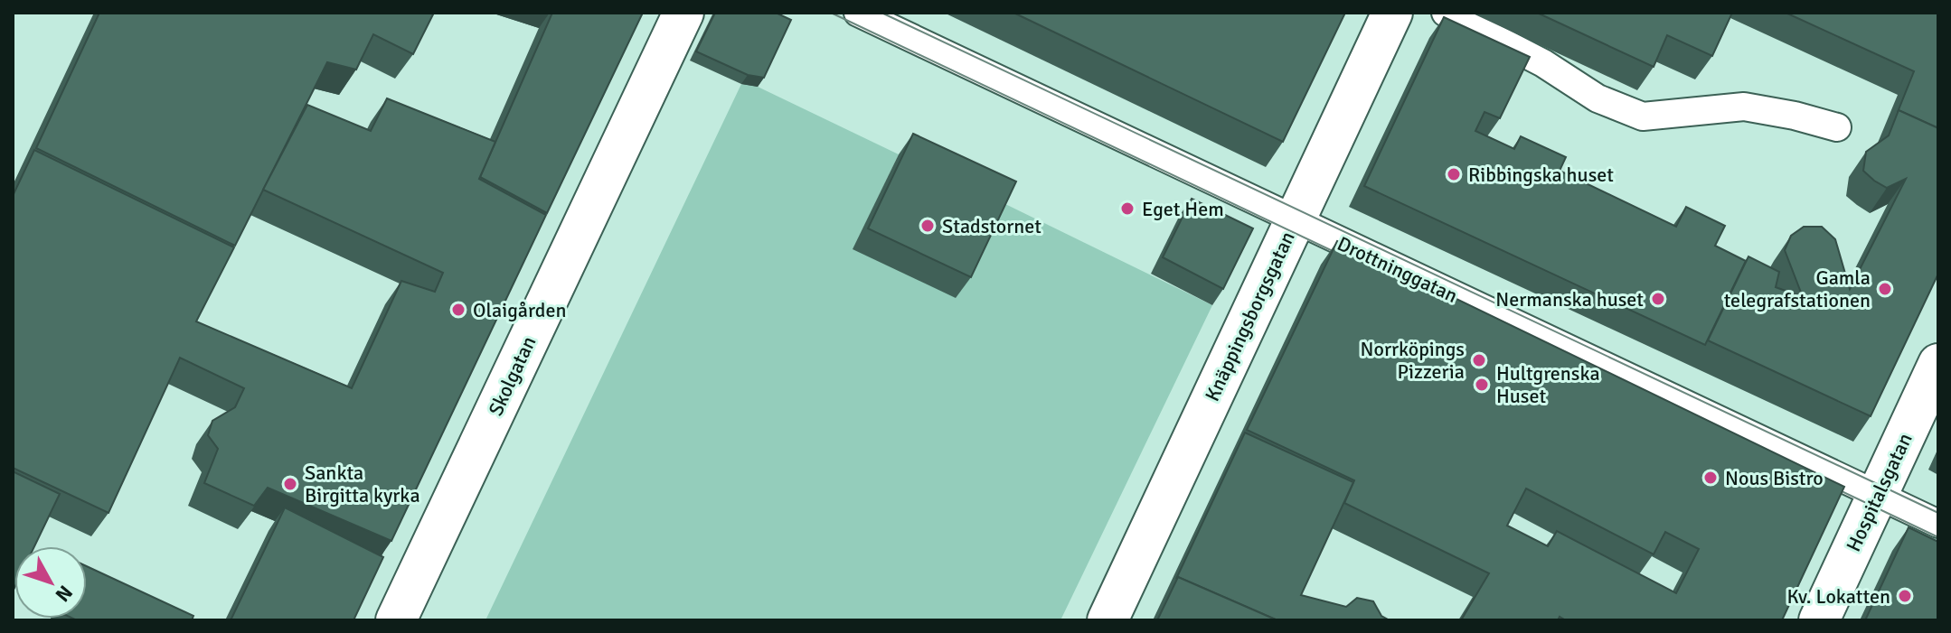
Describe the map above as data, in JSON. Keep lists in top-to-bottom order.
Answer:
{
  "streets": {
    "street": ["Knäppingsborgsgatan", "Skolgatan", "Hospitalsgatan"],
    "lane": ["Drottninggatan"]
  },
  "crossings": [
    ["Drottninggatan", "Knäppingsborgsgatan"],
    ["Drottninggatan", "Hospitalsgatan"]
  ],
  "places": [
    "Ribbingska huset",
    "Eget Hem",
    "Stadstornet",
    "Gamla telegrafstationen",
    "Nermanska huset",
    "Olaigården",
    "Norrköpings Pizzeria",
    "Hultgrenska Huset",
    "Nous Bistro",
    "Sankta Birgitta kyrka",
    "Kv. Lokatten"
  ],
  "north": "bottom right"
}
